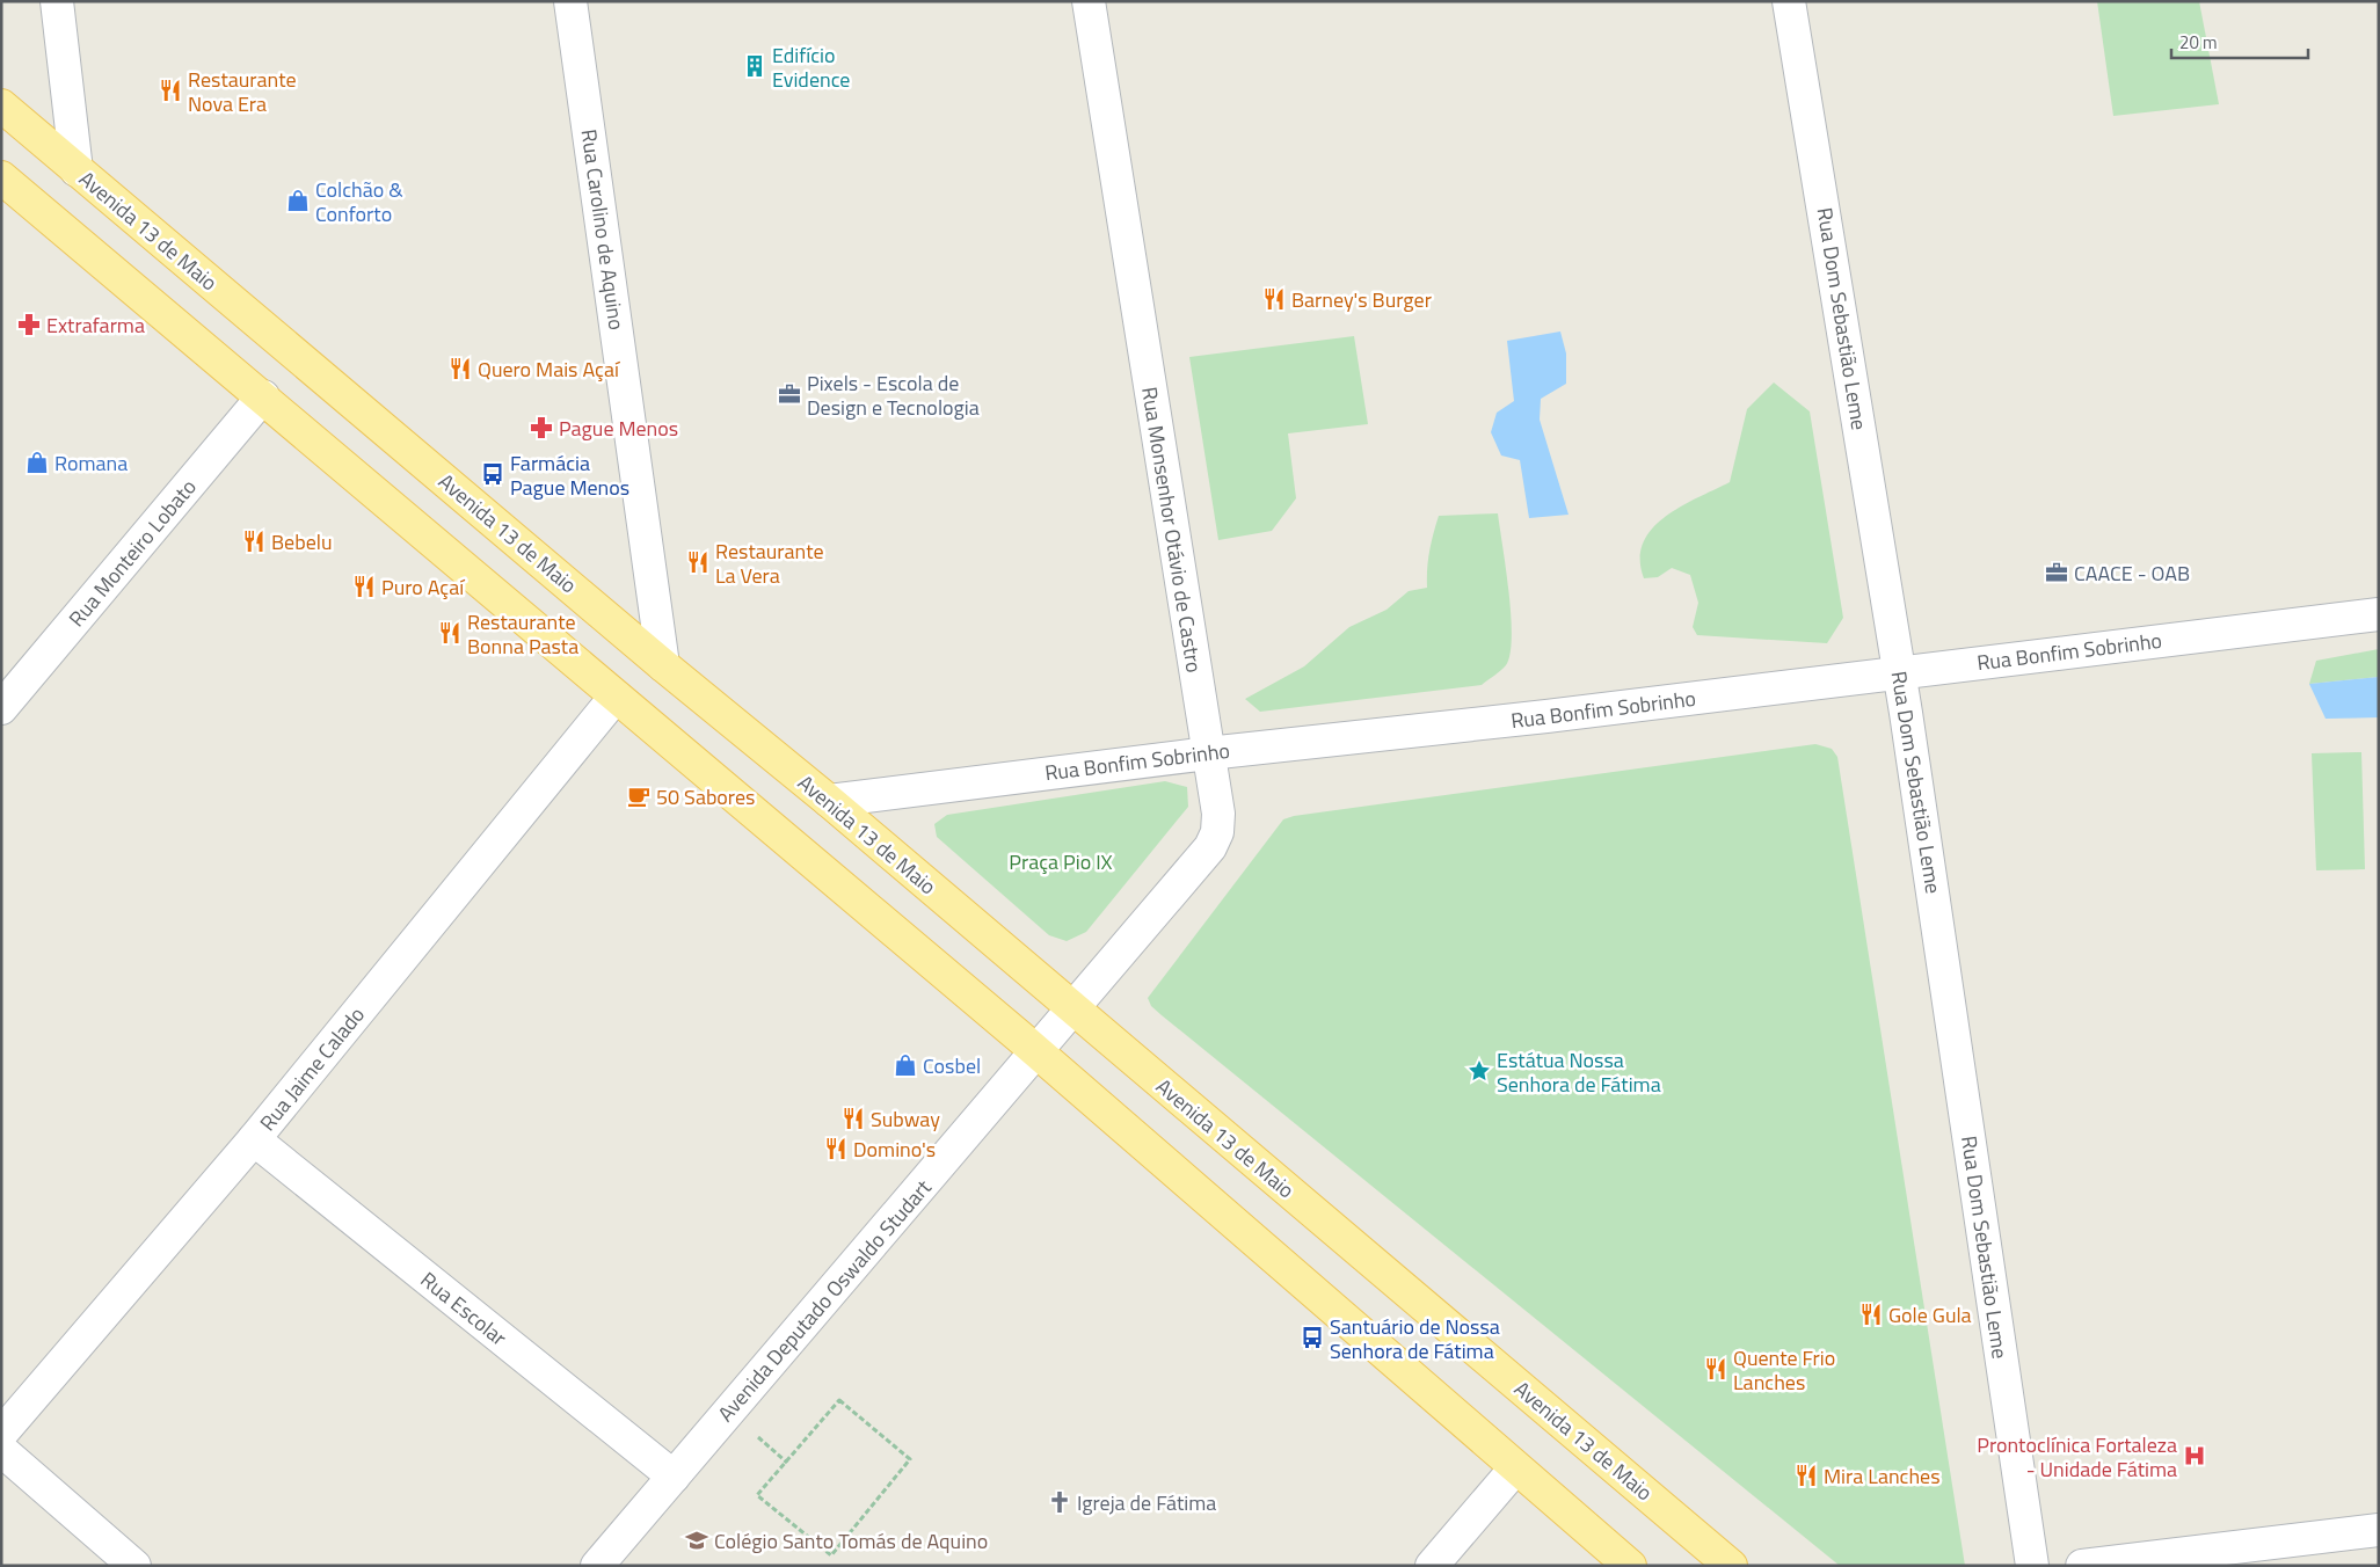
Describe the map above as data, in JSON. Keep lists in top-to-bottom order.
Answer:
{
  "streets": {
    "main road": ["Avenida 13 de Maio"],
    "street": [
      "Rua Carolino de Aquino",
      "Rua Dom Sebastião Leme",
      "Rua Monsenhor Otávio de Castro",
      "Rua Monteiro Lobato",
      "Rua Bonfim Sobrinho",
      "Rua Jaime Calado",
      "Avenida Deputado Oswaldo Studart",
      "Rua Escolar"
    ]
  },
  "crossings": [
    ["Rua Carolino de Aquino", "Avenida 13 de Maio"],
    ["Avenida 13 de Maio", "Rua Monsenhor Otávio de Castro"],
    ["Avenida 13 de Maio", "Rua Bonfim Sobrinho"],
    ["Avenida 13 de Maio", "Avenida Deputado Oswaldo Studart"],
    ["Rua Dom Sebastião Leme", "Rua Bonfim Sobrinho"],
    ["Rua Monsenhor Otávio de Castro", "Rua Bonfim Sobrinho"],
    ["Rua Monsenhor Otávio de Castro", "Avenida Deputado Oswaldo Studart"],
    ["Rua Jaime Calado", "Rua Escolar"],
    ["Avenida Deputado Oswaldo Studart", "Rua Escolar"]
  ],
  "parks": ["Praça Pio IX"],
  "places": {
    "building": ["Edifício Evidence"],
    "restaurant": [
      "Restaurante Nova Era",
      "Barney's Burger",
      "Quero Mais Açaí",
      "Bebelu",
      "Restaurante La Vera",
      "Puro Açaí",
      "Restaurante Bonna Pasta",
      "Subway",
      "Domino's",
      "Gole Gula",
      "Quente Frio Lanches",
      "Mira Lanches"
    ],
    "shop": ["Colchão & Conforto", "Romana", "Cosbel"],
    "pharmacy": ["Extrafarma", "Pague Menos"],
    "office": ["Pixels - Escola de Design e Tecnologia", "CAACE - OAB"],
    "bus stop": ["Farmácia Pague Menos", "Santuário de Nossa Senhora de Fátima"],
    "cafe": ["50 Sabores"],
    "place": ["Estátua Nossa Senhora de Fátima"],
    "hospital": ["Prontoclínica Fortaleza - Unidade Fátima"],
    "church": ["Igreja de Fátima"],
    "school or university": ["Colégio Santo Tomás de Aquino"]
  },
  "scale_bar": "20 m"
}
